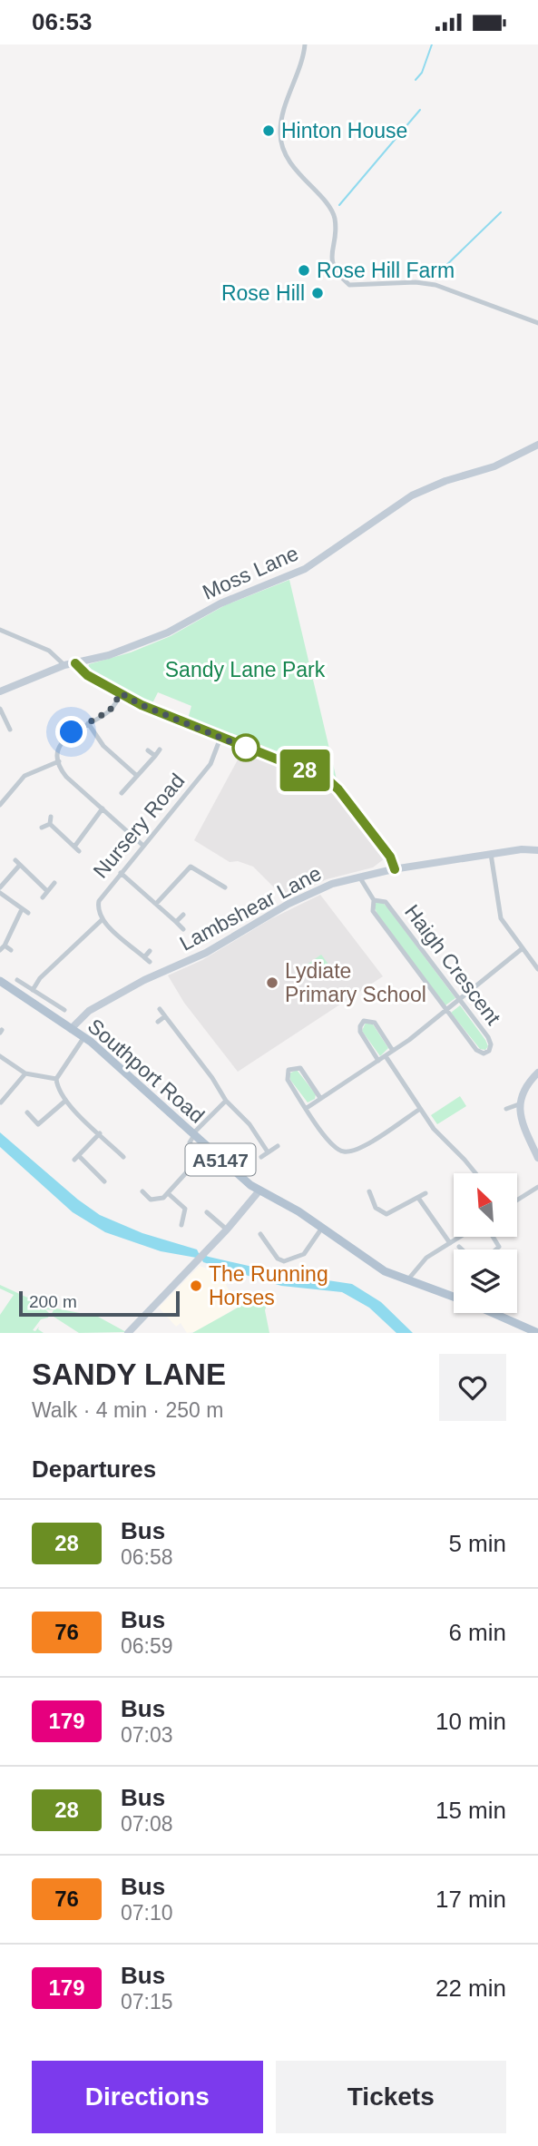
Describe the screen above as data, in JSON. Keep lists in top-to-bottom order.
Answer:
{
  "streets": {
    "main road": ["Southport Road", "A5147"],
    "street": [
      "Moss Lane",
      "Nursery Road",
      "Lambshear Lane",
      "Haigh Crescent"
    ]
  },
  "crossings": [
    ["Lambshear Lane", "Haigh Crescent"],
    ["Lambshear Lane", "Southport Road"]
  ],
  "parks": ["Sandy Lane Park"],
  "places": [
    "Hinton House",
    "Rose Hill Farm",
    "Rose Hill",
    "Lydiate Primary School",
    "The Running Horses"
  ],
  "lines": ["bus line 28"],
  "scale_bar": "200 m",
  "north": "top left",
  "page": {
    "status": "06:53",
    "on_map": "28",
    "scale": "200 m",
    "heading": [
      ["SANDY LANE", "Walk · 4 min · 250 m"],
      "Departures"
    ],
    "list": [
      {
        "mark": "28",
        "name": "Bus",
        "note": "06:58",
        "value": "5 min"
      },
      {
        "mark": "76",
        "name": "Bus",
        "note": "06:59",
        "value": "6 min"
      },
      {
        "mark": "179",
        "name": "Bus",
        "note": "07:03",
        "value": "10 min"
      },
      {
        "mark": "28",
        "name": "Bus",
        "note": "07:08",
        "value": "15 min"
      },
      {
        "mark": "76",
        "name": "Bus",
        "note": "07:10",
        "value": "17 min"
      },
      {
        "mark": "179",
        "name": "Bus",
        "note": "07:15",
        "value": "22 min"
      }
    ],
    "buttons": ["Directions", "Tickets"]
  }
}
